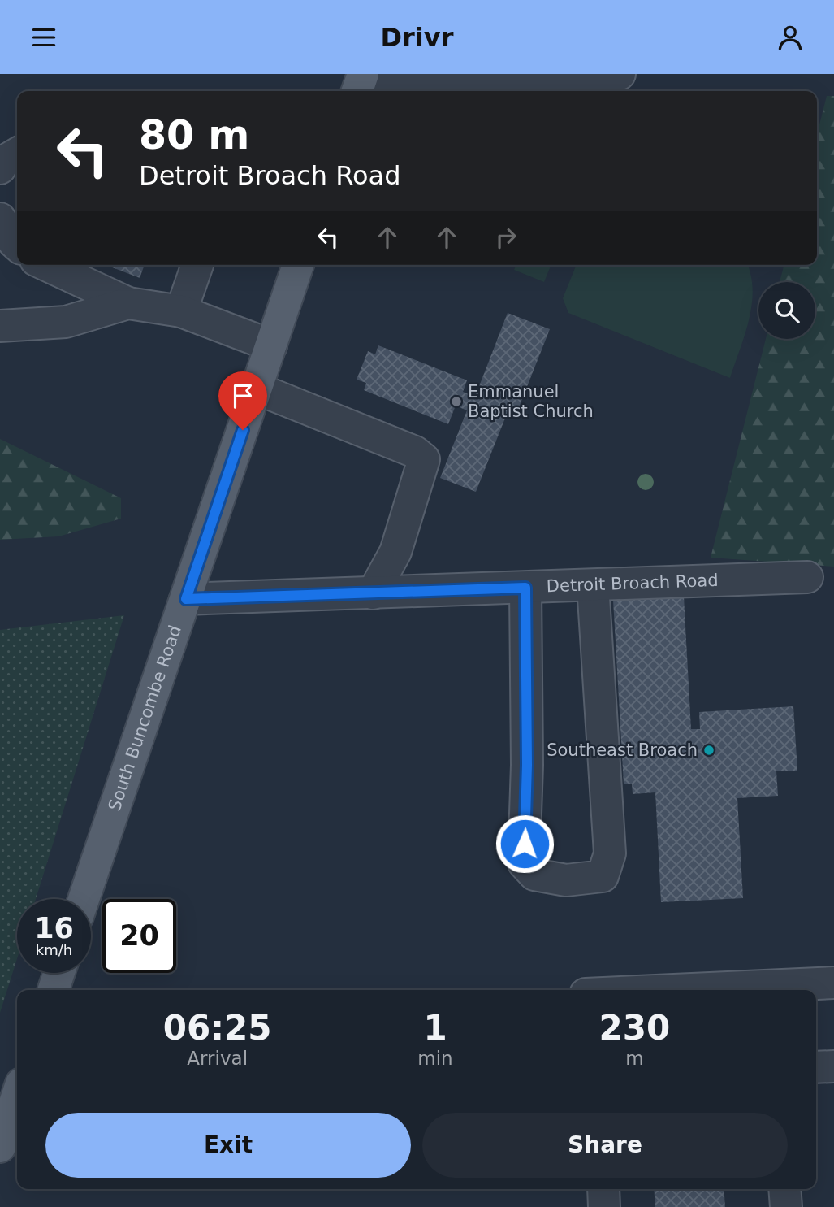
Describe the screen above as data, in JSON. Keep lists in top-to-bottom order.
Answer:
{
  "streets": {
    "main road": ["South Buncombe Road"],
    "street": ["Detroit Broach Road"]
  },
  "crossings": [
    ["Detroit Broach Road", "South Buncombe Road"]
  ],
  "places": ["Emmanuel Baptist Church", "Southeast Broach"],
  "page": {
    "header": "Drivr",
    "turn": ["80 m", "Detroit Broach Road"],
    "speed": "16 km/h",
    "limit": "20",
    "eta": [
      "06:25",
      "Arrival",
      "1",
      "min",
      "230",
      "m"
    ],
    "buttons": ["Exit", "Share"]
  }
}
